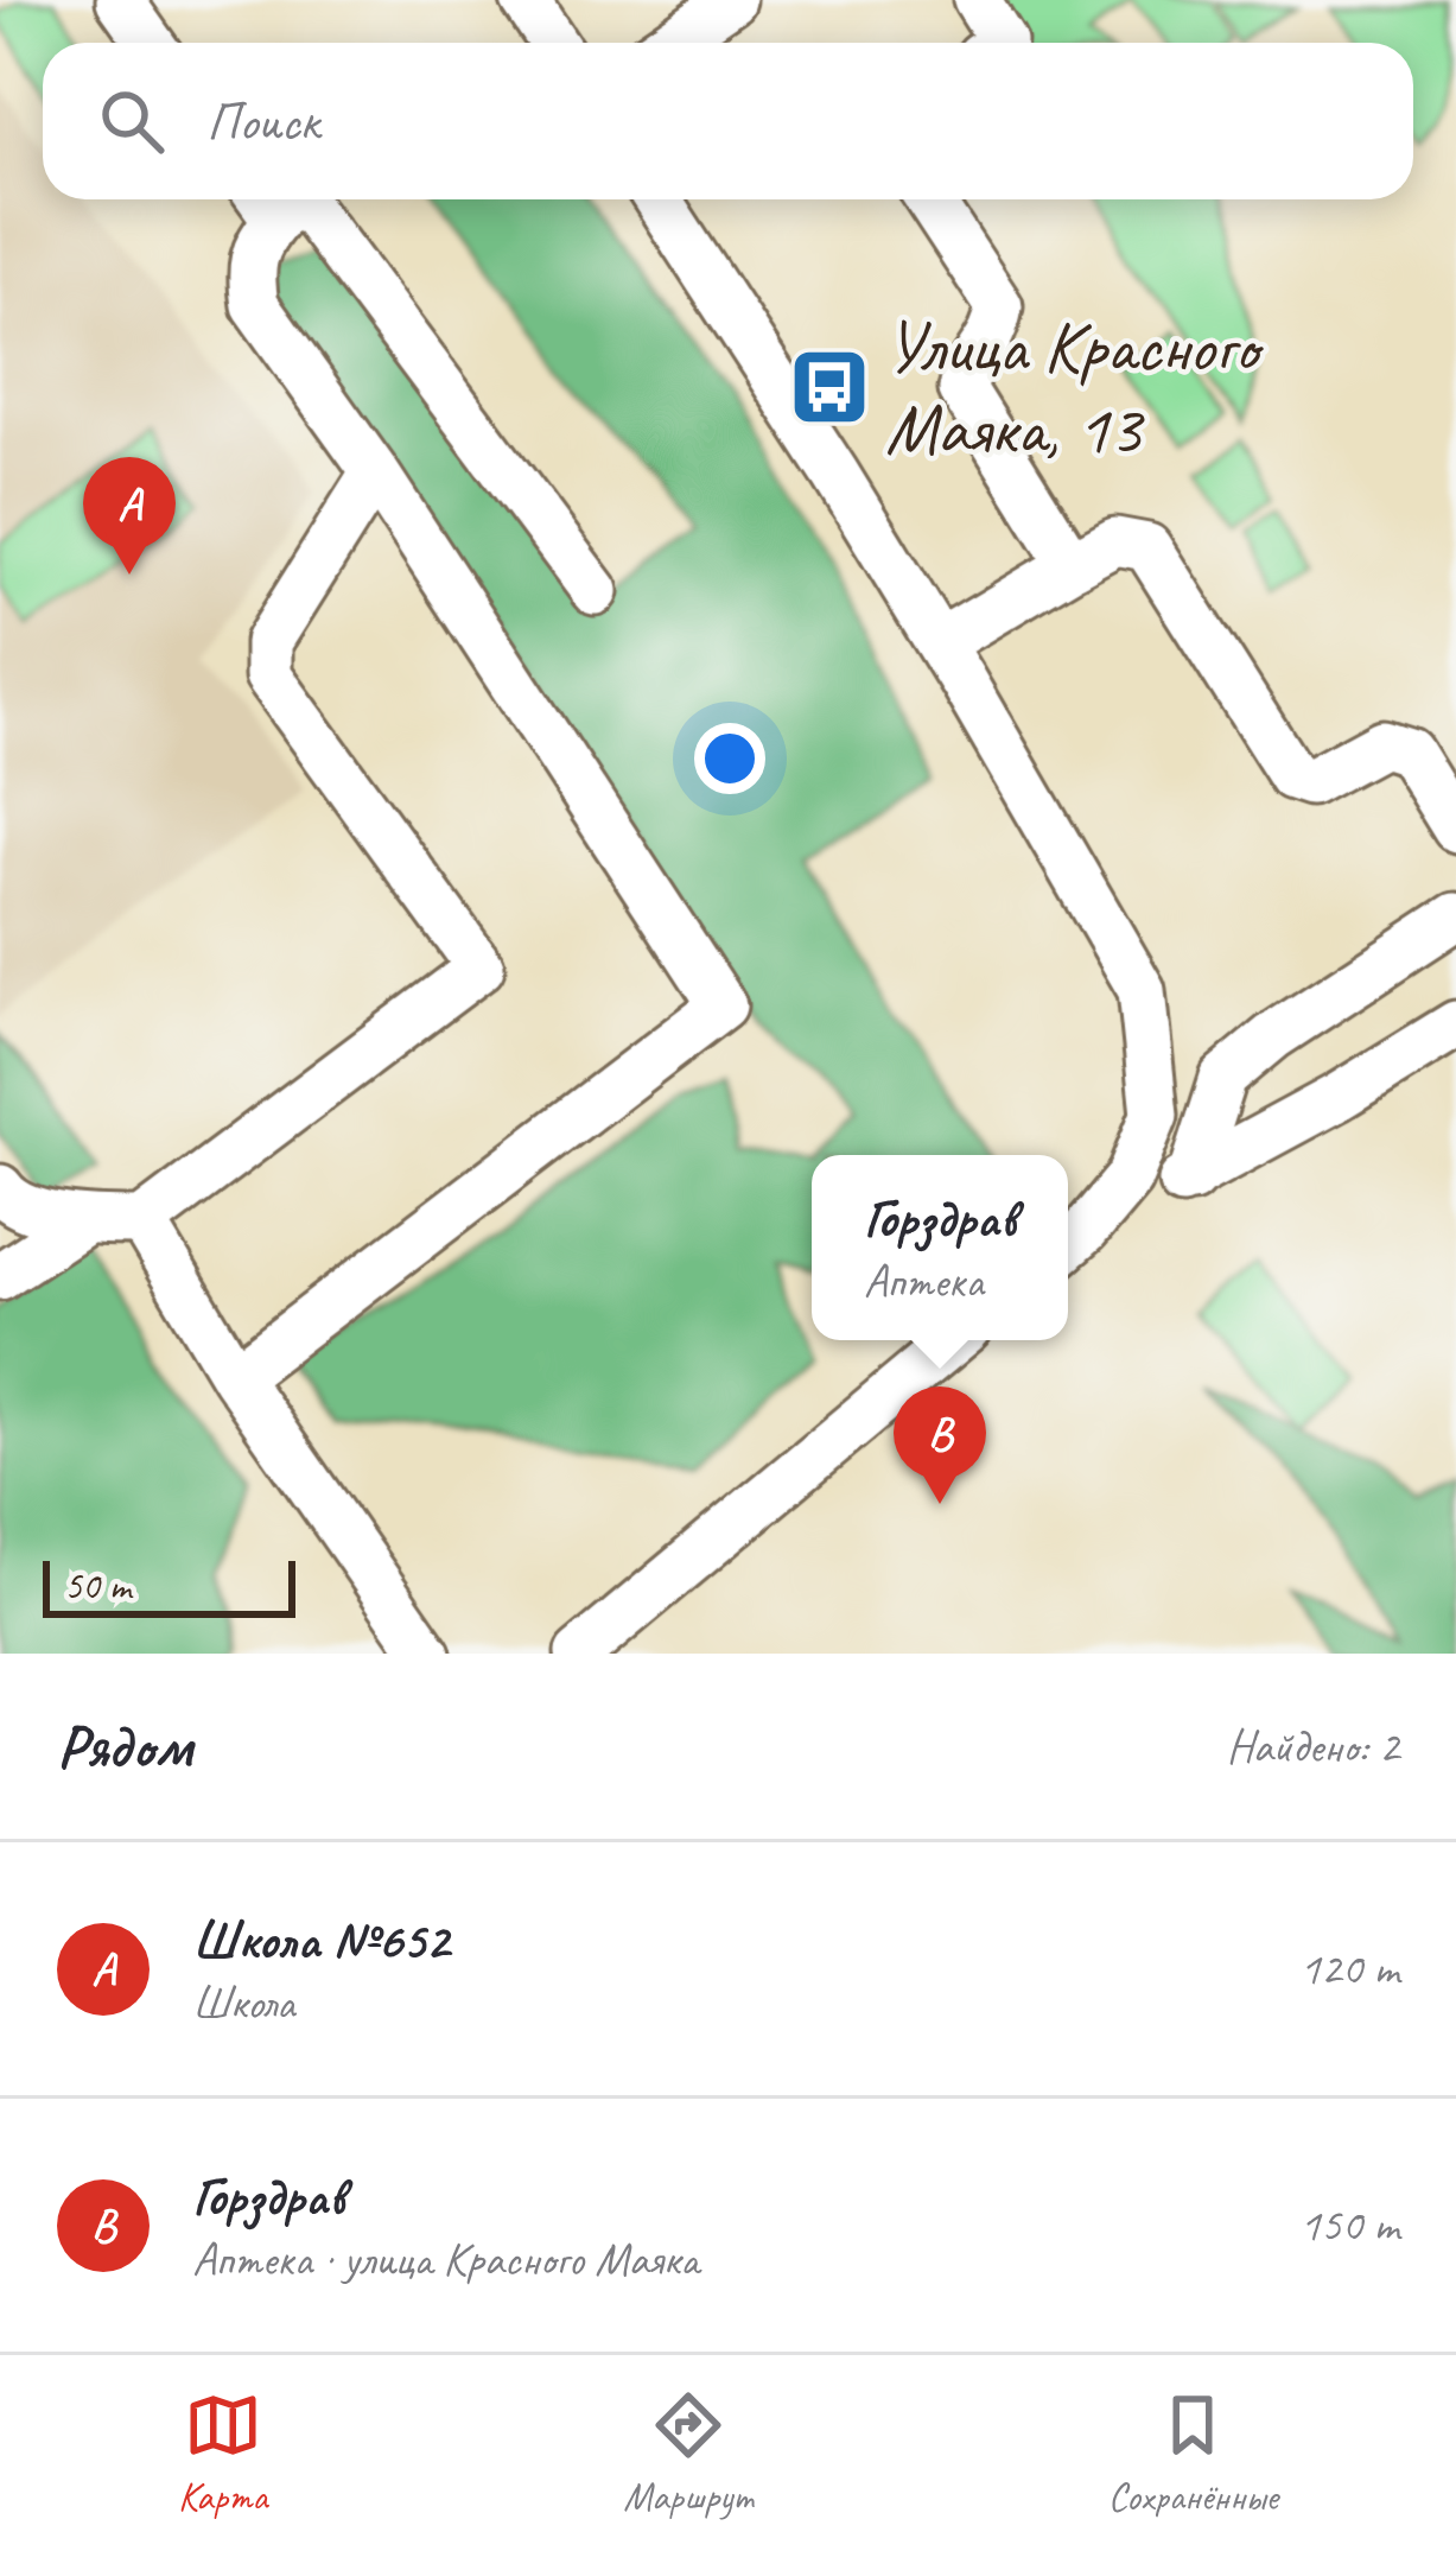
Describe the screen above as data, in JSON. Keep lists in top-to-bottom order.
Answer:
{
  "places": {
    "bus stop": ["Улица Красного Маяка, 13"]
  },
  "scale_bar": "50 m",
  "page": {
    "search": "Поиск",
    "pins": ["A", "B"],
    "popup": ["Горздрав", "Аптека"],
    "scale": "50 m",
    "heading": ["Рядом", "Найдено: 2"],
    "list": [
      {
        "mark": "A",
        "name": "Школа №652",
        "note": "Школа",
        "value": "120 m"
      },
      {
        "mark": "B",
        "name": "Горздрав",
        "note": "Аптека · улица Красного Маяка",
        "value": "150 m"
      }
    ],
    "nav": ["Карта", "Маршрут", "Сохранённые"]
  }
}
